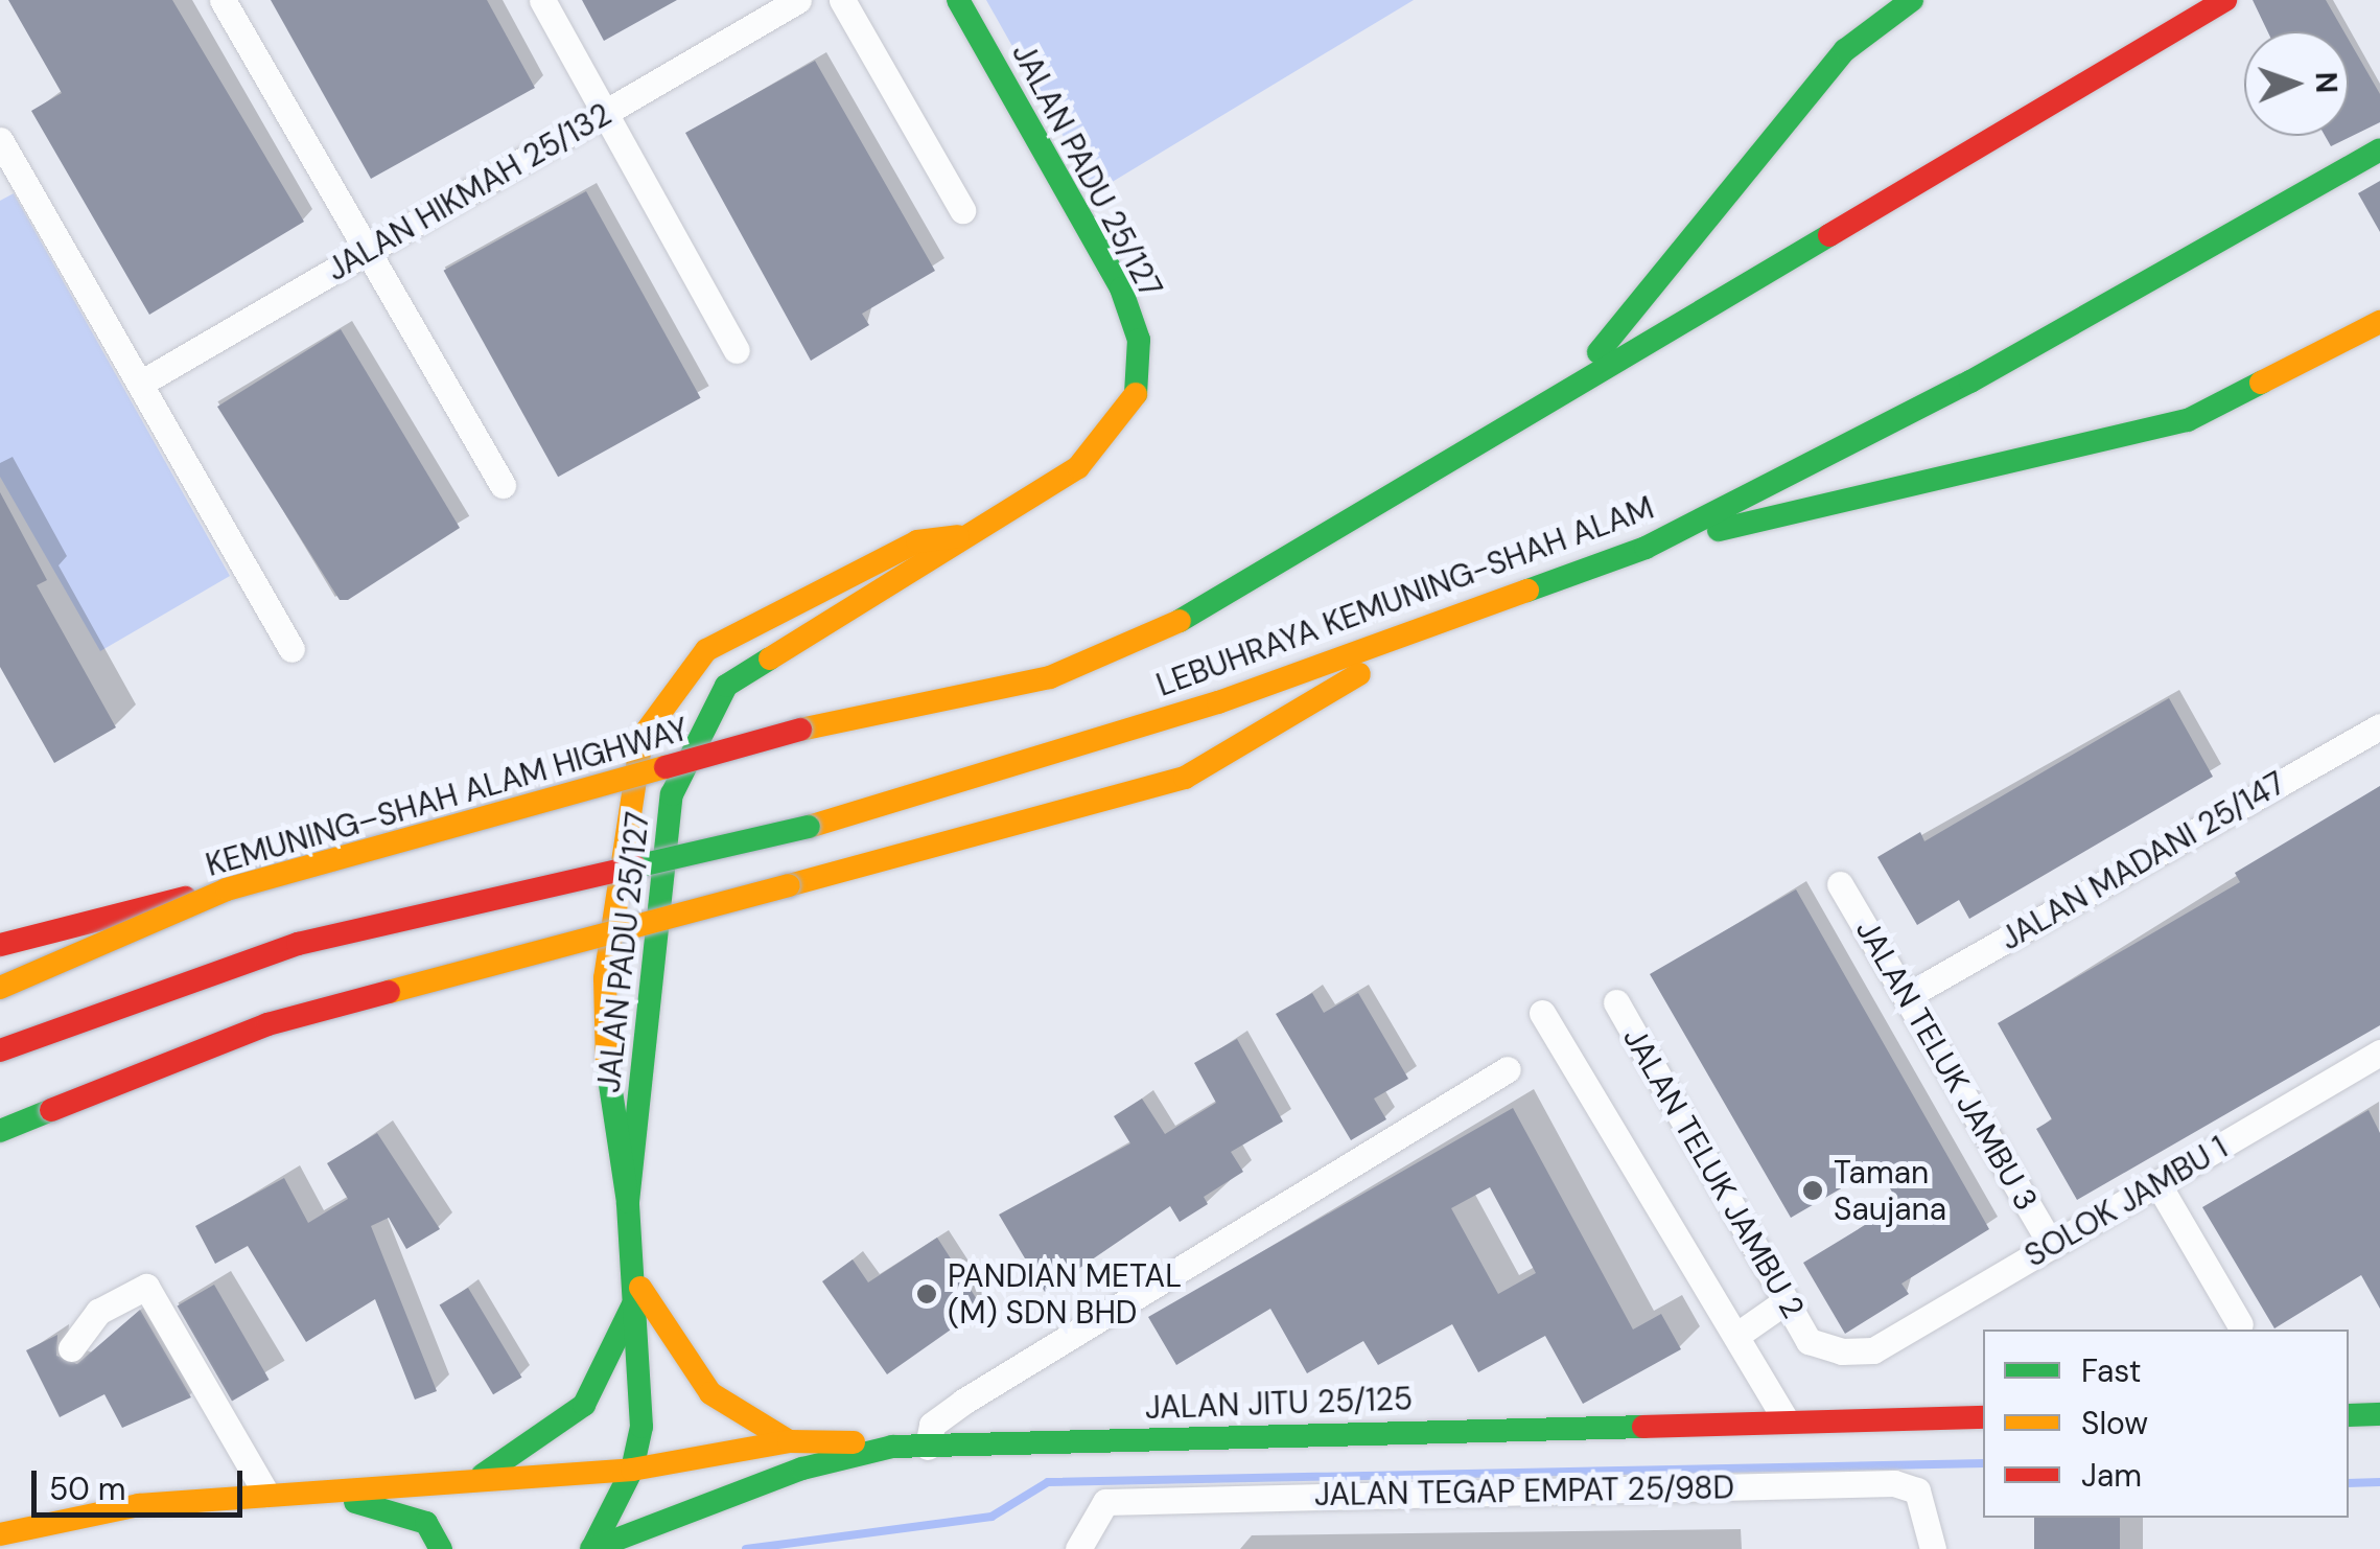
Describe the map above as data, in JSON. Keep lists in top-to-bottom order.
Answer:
{
  "streets": {
    "main road": [
      "JALAN PADU 25/127",
      "LEBUHRAYA KEMUNING-SHAH ALAM",
      "KEMUNING–SHAH ALAM HIGHWAY",
      "JALAN JITU 25/125"
    ],
    "street": [
      "JALAN HIKMAH 25/132",
      "JALAN MADANI 25/147",
      "JALAN TELUK JAMBU 3",
      "JALAN TELUK JAMBU 2",
      "SOLOK JAMBU 1",
      "JALAN TEGAP EMPAT 25/98D"
    ]
  },
  "crossings": [
    ["JALAN PADU 25/127", "JALAN JITU 25/125"],
    ["LEBUHRAYA KEMUNING-SHAH ALAM", "KEMUNING–SHAH ALAM HIGHWAY"],
    ["JALAN MADANI 25/147", "JALAN TELUK JAMBU 3"],
    ["JALAN TELUK JAMBU 3", "SOLOK JAMBU 1"],
    ["JALAN TELUK JAMBU 2", "SOLOK JAMBU 1"]
  ],
  "places": ["Taman Saujana", "PANDIAN METAL (M) SDN BHD"],
  "legend": ["Fast", "Slow", "Jam"],
  "scale_bar": "50 m",
  "north": "right"
}
